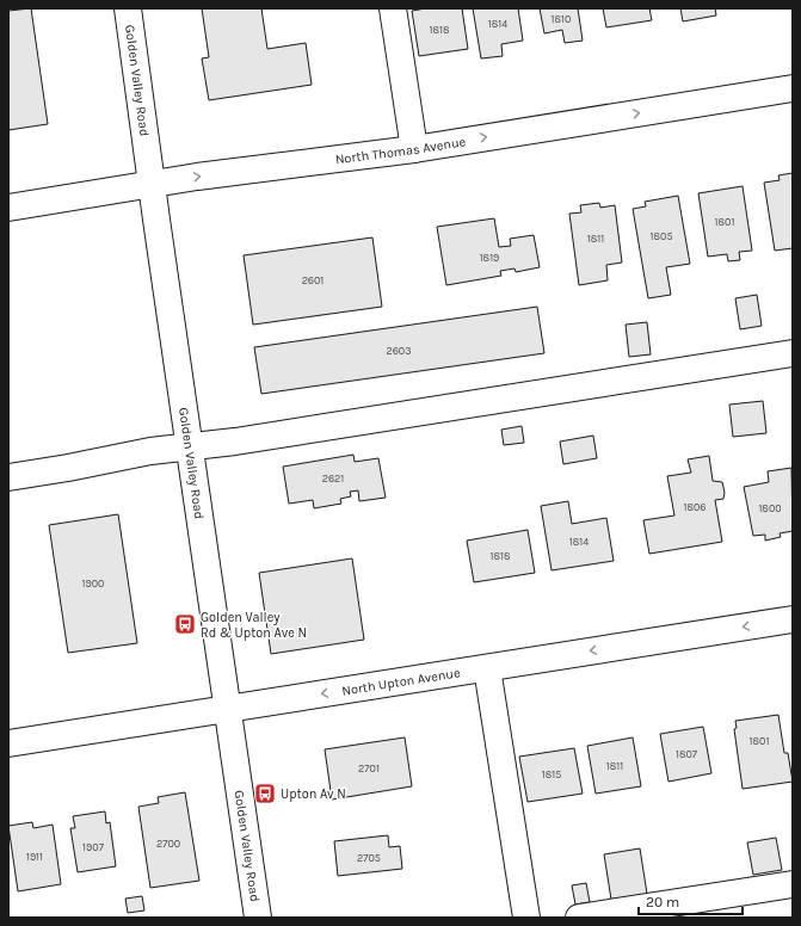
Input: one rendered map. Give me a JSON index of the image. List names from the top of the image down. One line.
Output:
{"streets":{"street":["Golden Valley Road","North Thomas Avenue","North Upton Avenue"]},"crossings":[["Golden Valley Road","North Thomas Avenue"],["Golden Valley Road","North Upton Avenue"]],"one_way":["North Thomas Avenue","North Upton Avenue"],"places":{"bus stop":["Golden Valley Rd & Upton Ave N","Upton Av N"]},"house_numbers":["1810","1814","1818","1801","1805","1811","1819","2601","2603","2621","1806","1800","1814","1818","1900","1801","1807","1811","2701","1815","2700","1907","1911","2705"],"scale_bar":"20 m"}
